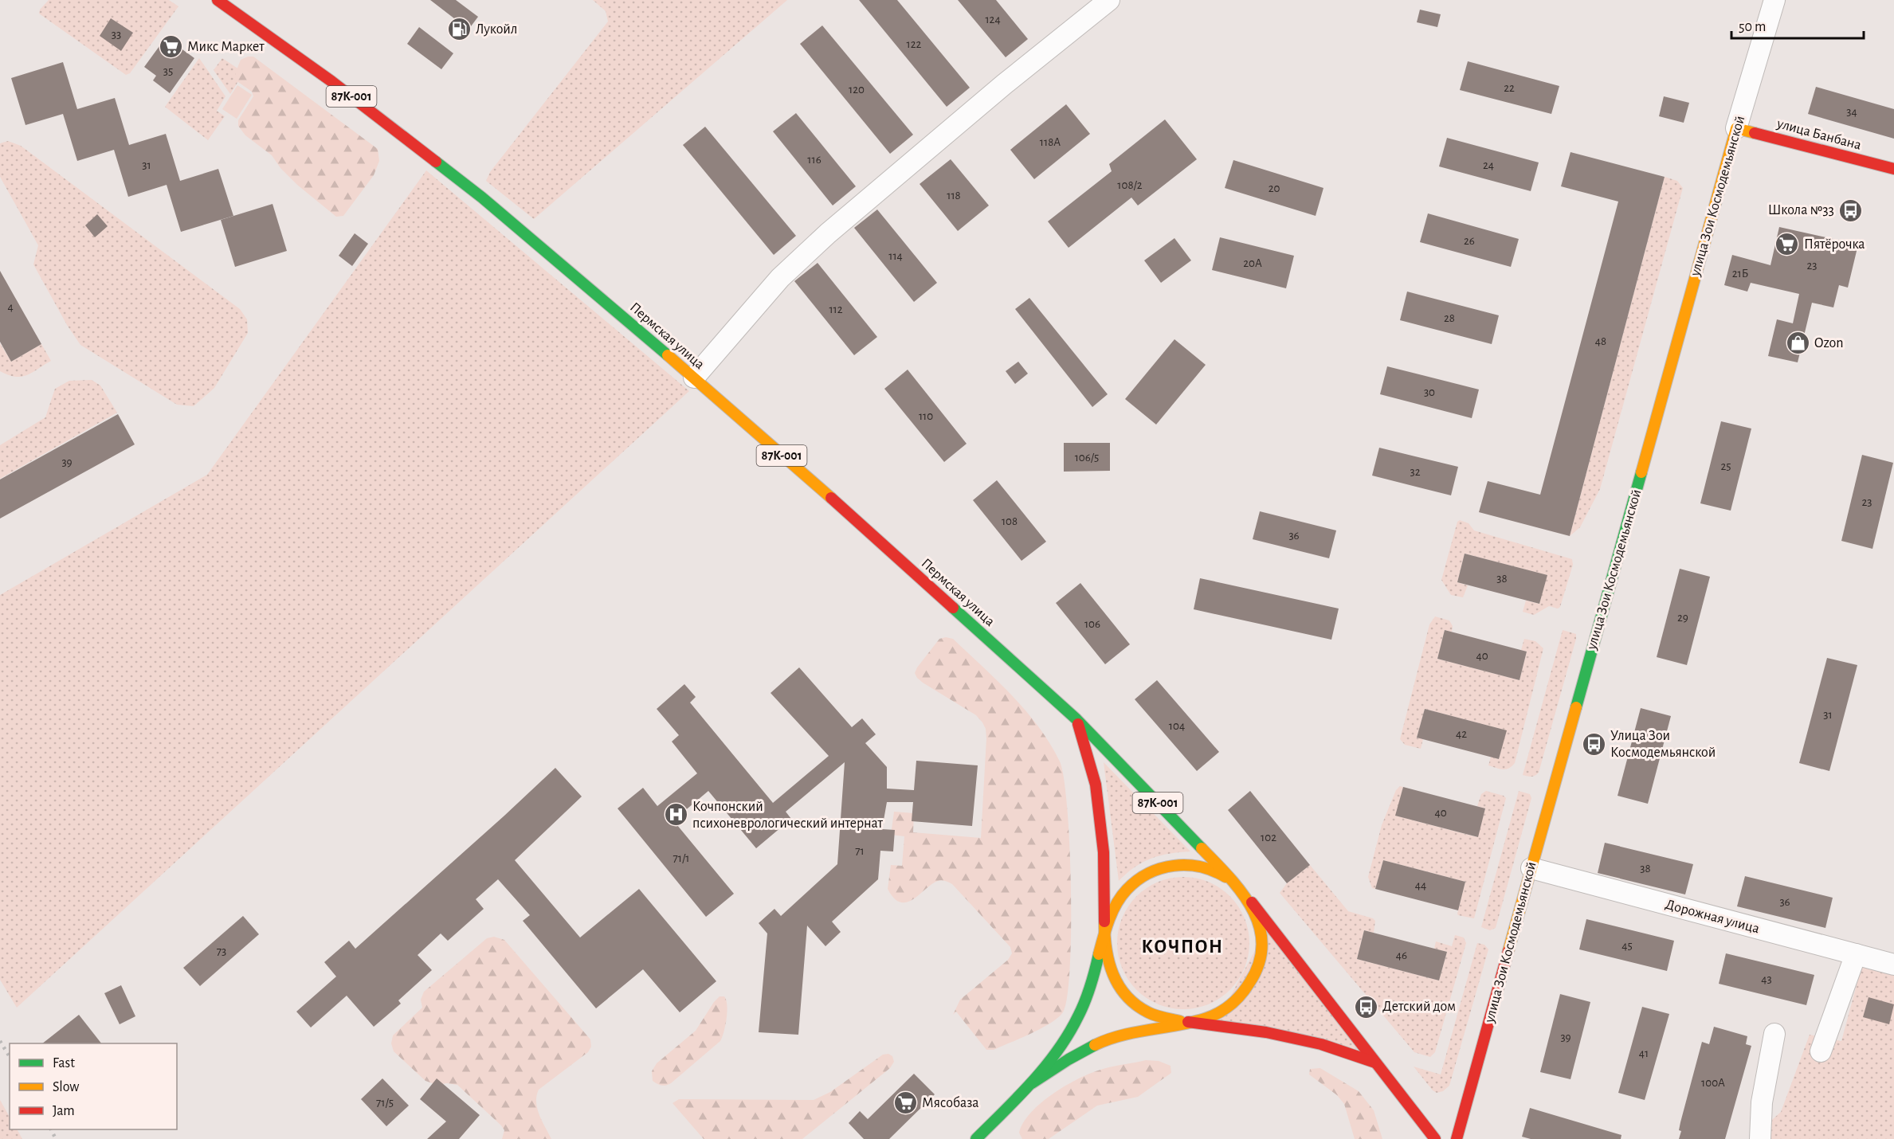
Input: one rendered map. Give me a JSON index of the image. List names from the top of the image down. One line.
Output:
{"streets":{"main road":["87К-001","улица Банбана","улица Зои Космодемьянской","Пермская улица"],"street":["Дорожная улица"]},"crossings":[["87К-001","Пермская улица"],["улица Банбана","улица Зои Космодемьянской"],["улица Зои Космодемьянской","Дорожная улица"]],"districts":["КОЧПОН"],"places":{"fuel station":["Лукойл"],"supermarket":["Микс Маркет","Пятёрочка","Мясобаза"],"bus stop":["Школа №33","Улица Зои Космодемьянской","Детский дом"],"shop":["Ozon"],"hospital":["Кочпонский психоневрологический интернат"]},"house_numbers":["124","33","122","35","22","120","34","118А","116","31","24","108/2","20","118","26","114","20А","23","21Б","4","112","28","48","30","110","106/5","39","25","32","23","108","36","38","29","106","40","31","104","42","40","102","71","71/1","38","44","36","45","73","46","43","39","41","100А","71/5"],"legend":["Fast","Slow","Jam"],"scale_bar":"50 m"}
